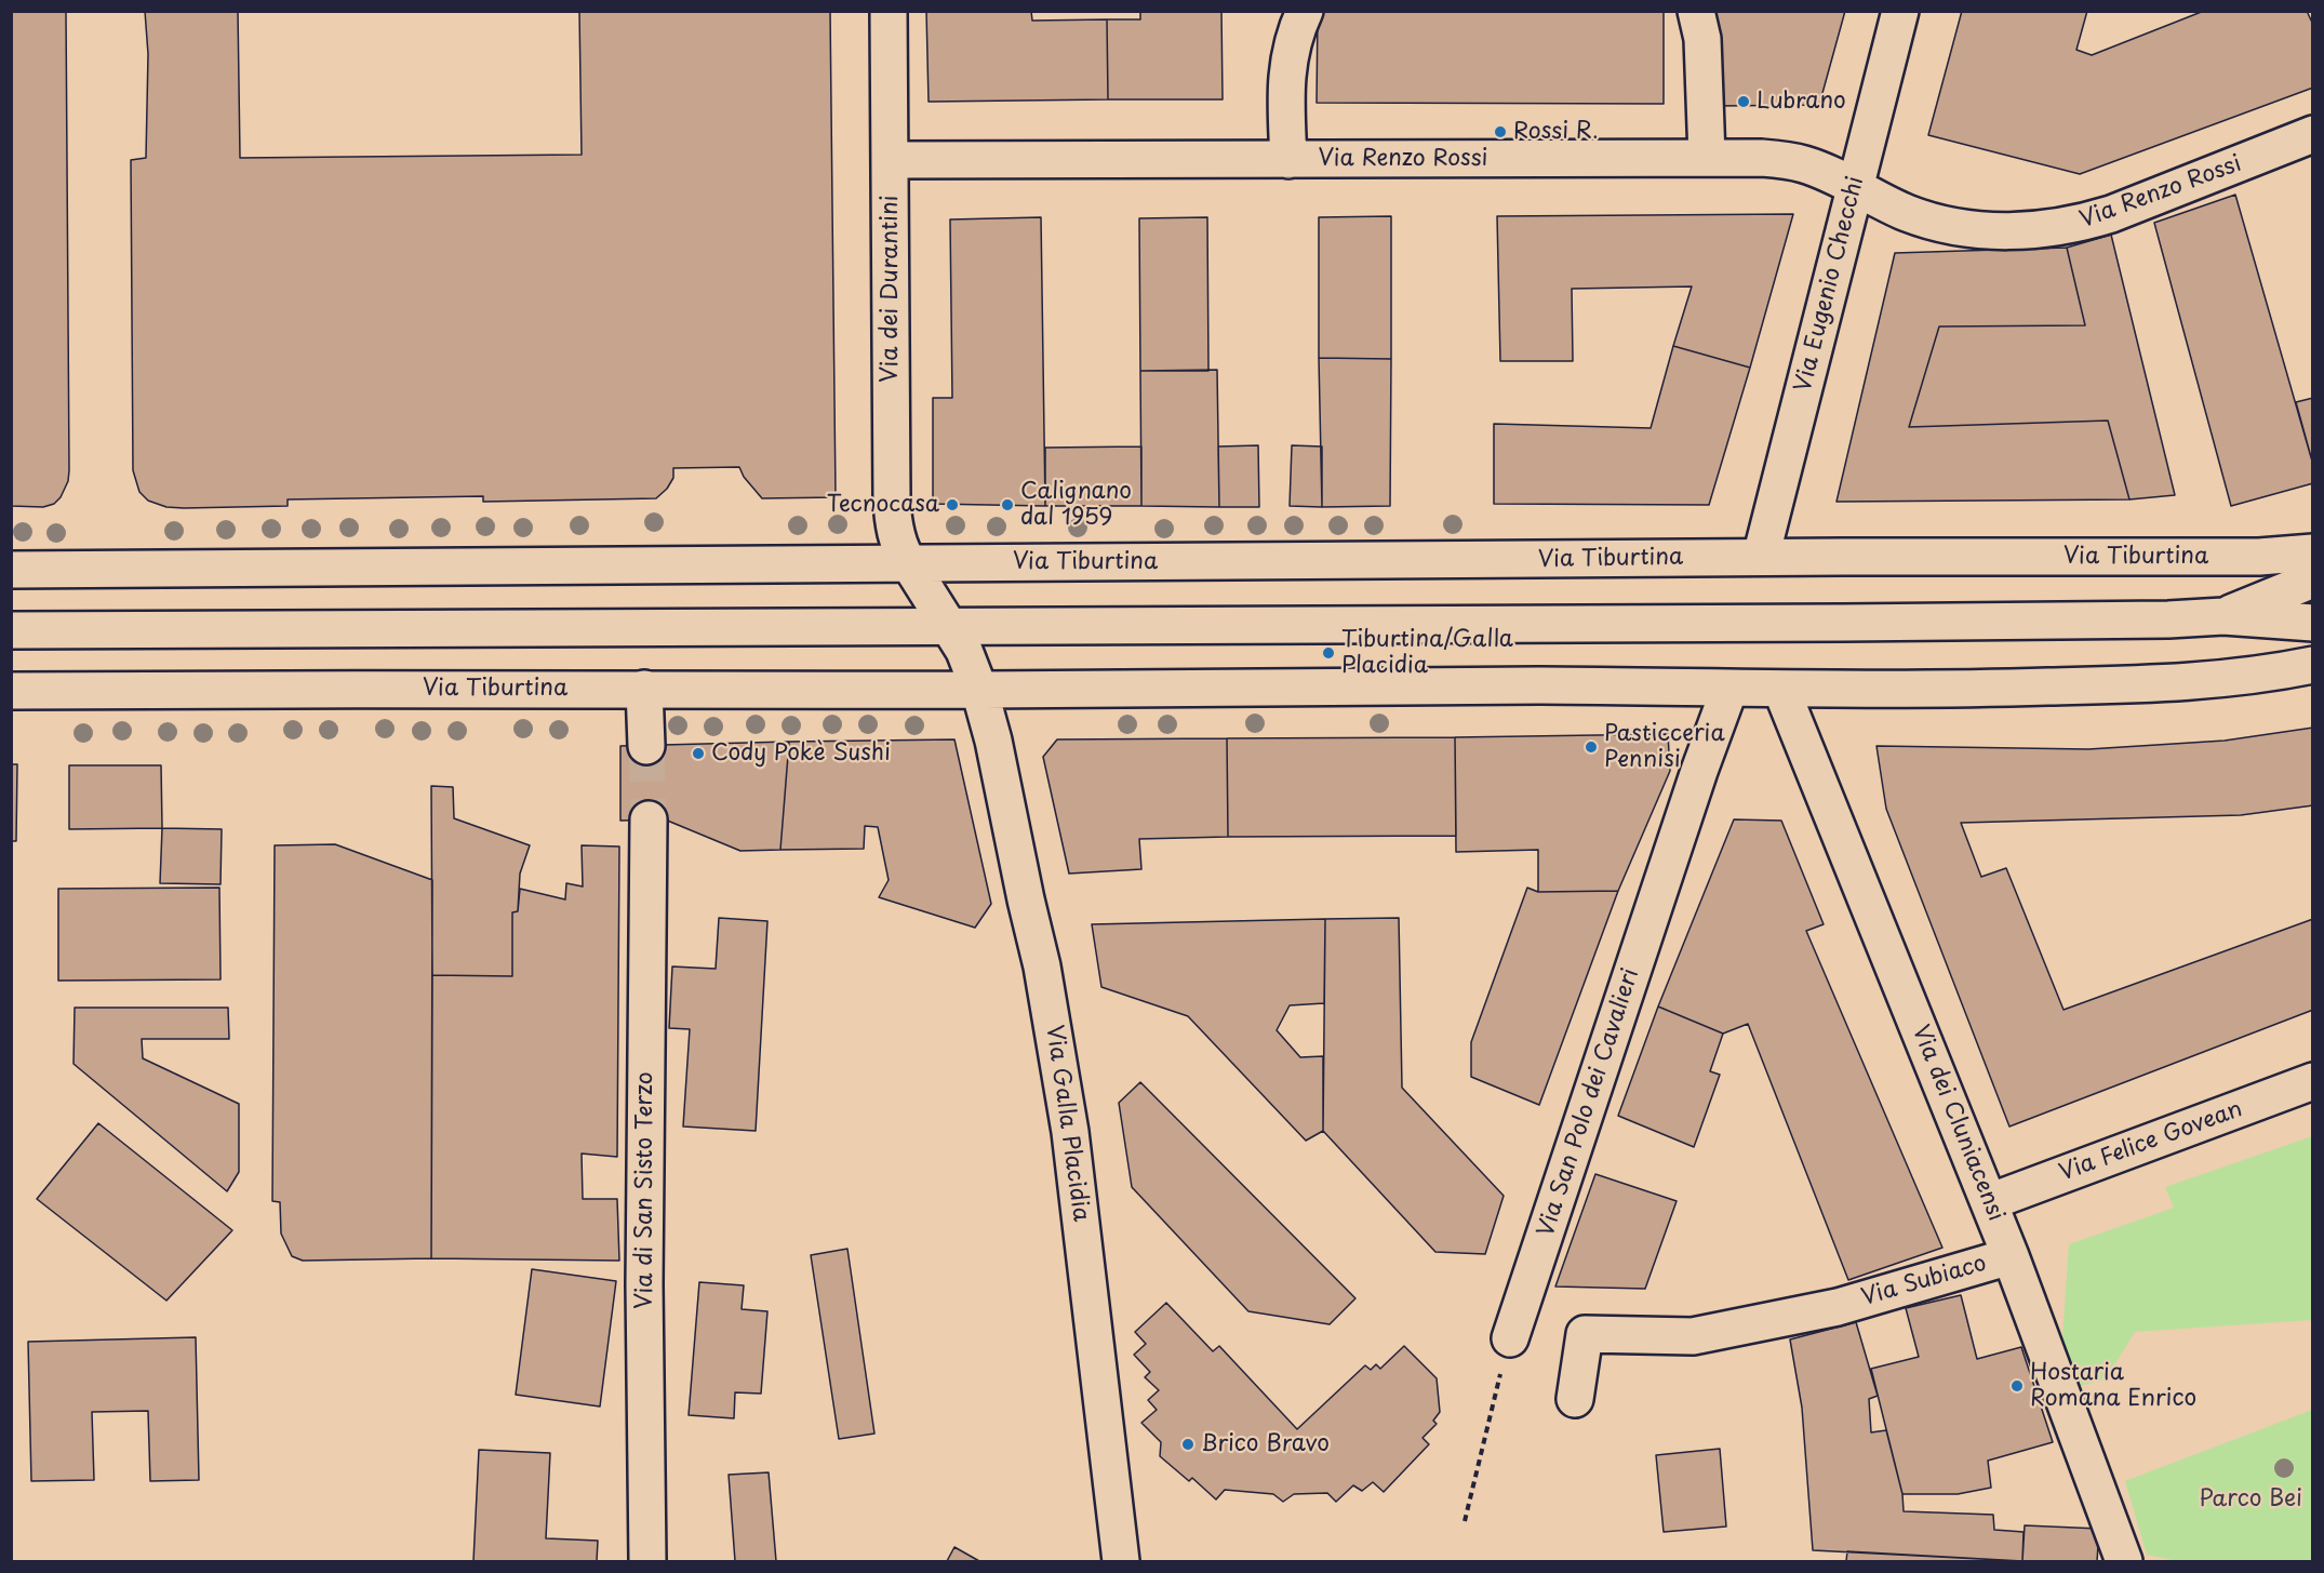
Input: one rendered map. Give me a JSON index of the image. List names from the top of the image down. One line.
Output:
{"streets":{"street":["Via Renzo Rossi","Via Eugenio Checchi","Via dei Durantini","Via Tiburtina","Via San Polo dei Cavalieri","Via Galla Placidia","Via dei Cluniacensi","Via Felice Govean","Via di San Sisto Terzo","Via Subiaco"]},"crossings":[["Via Renzo Rossi","Via Eugenio Checchi"],["Via Renzo Rossi","Via dei Durantini"],["Via Eugenio Checchi","Via Tiburtina"],["Via dei Durantini","Via Tiburtina"],["Via Tiburtina","Via San Polo dei Cavalieri"],["Via Tiburtina","Via Galla Placidia"],["Via Tiburtina","Via dei Cluniacensi"],["Via dei Cluniacensi","Via Felice Govean"],["Via dei Cluniacensi","Via Subiaco"]],"parks":["Parco Bei"],"places":["Lubrano","Rossi R.","Tecnocasa","Calignano dal 1959","Tiburtina/Galla Placidia","Pasticceria Pennisi","Cody Pokè Sushi","Hostaria Romana Enrico","Brico Bravo"]}
